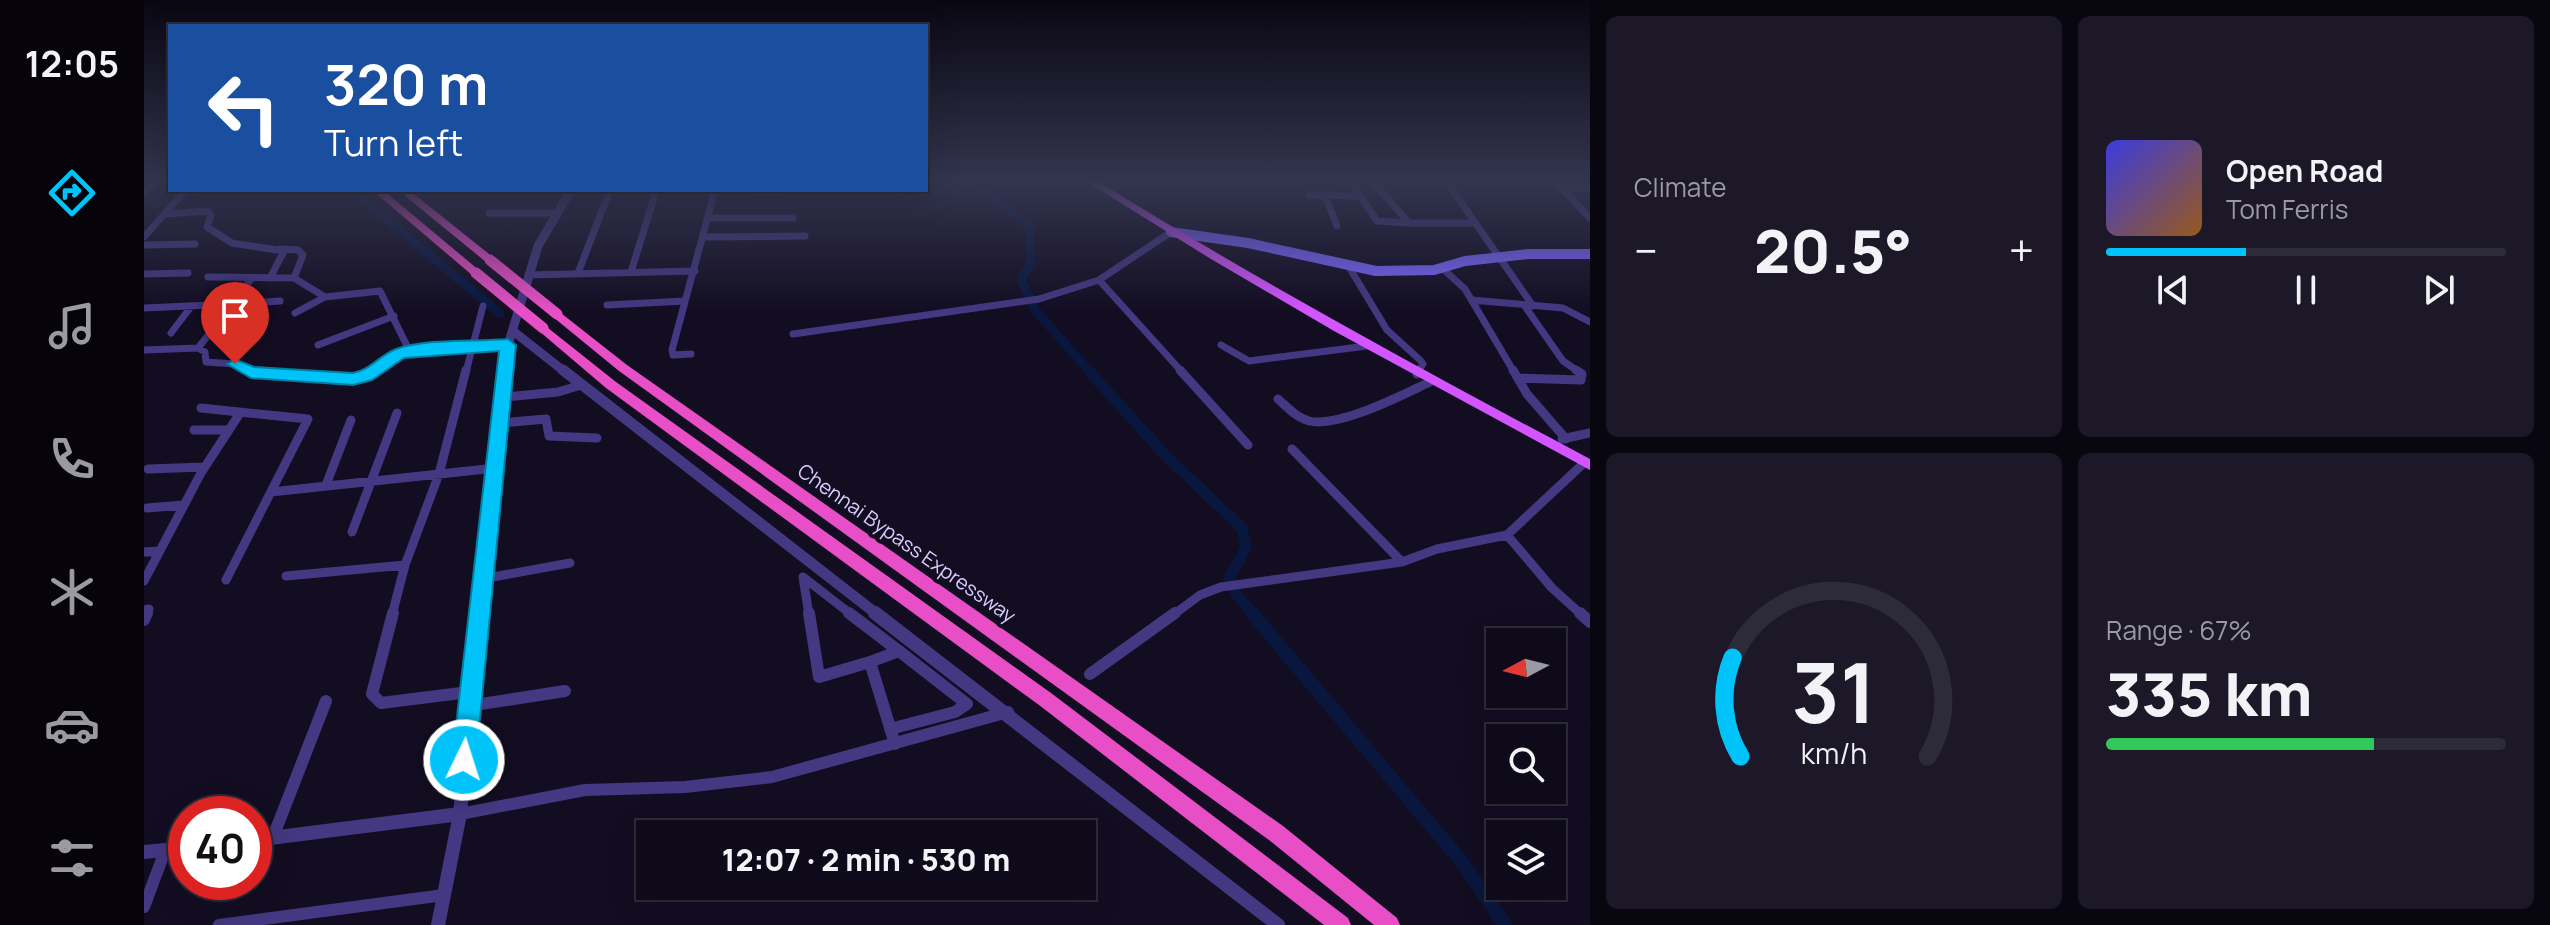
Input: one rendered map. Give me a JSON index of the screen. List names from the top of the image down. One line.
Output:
{"streets":{"highway":["Chennai Bypass Expressway"]},"north":"left","page":{"tabs":"12:05","tile":["Climate",["Range · 67%","335 km"]],"turn":["320 m","Turn left"],"song":["Open Road","Tom Ferris"],"heat":["−","20.5°","+"],"limit":"40","trip":"12:07 · 2 min · 530 m","gauge":["31","km/h"]}}
